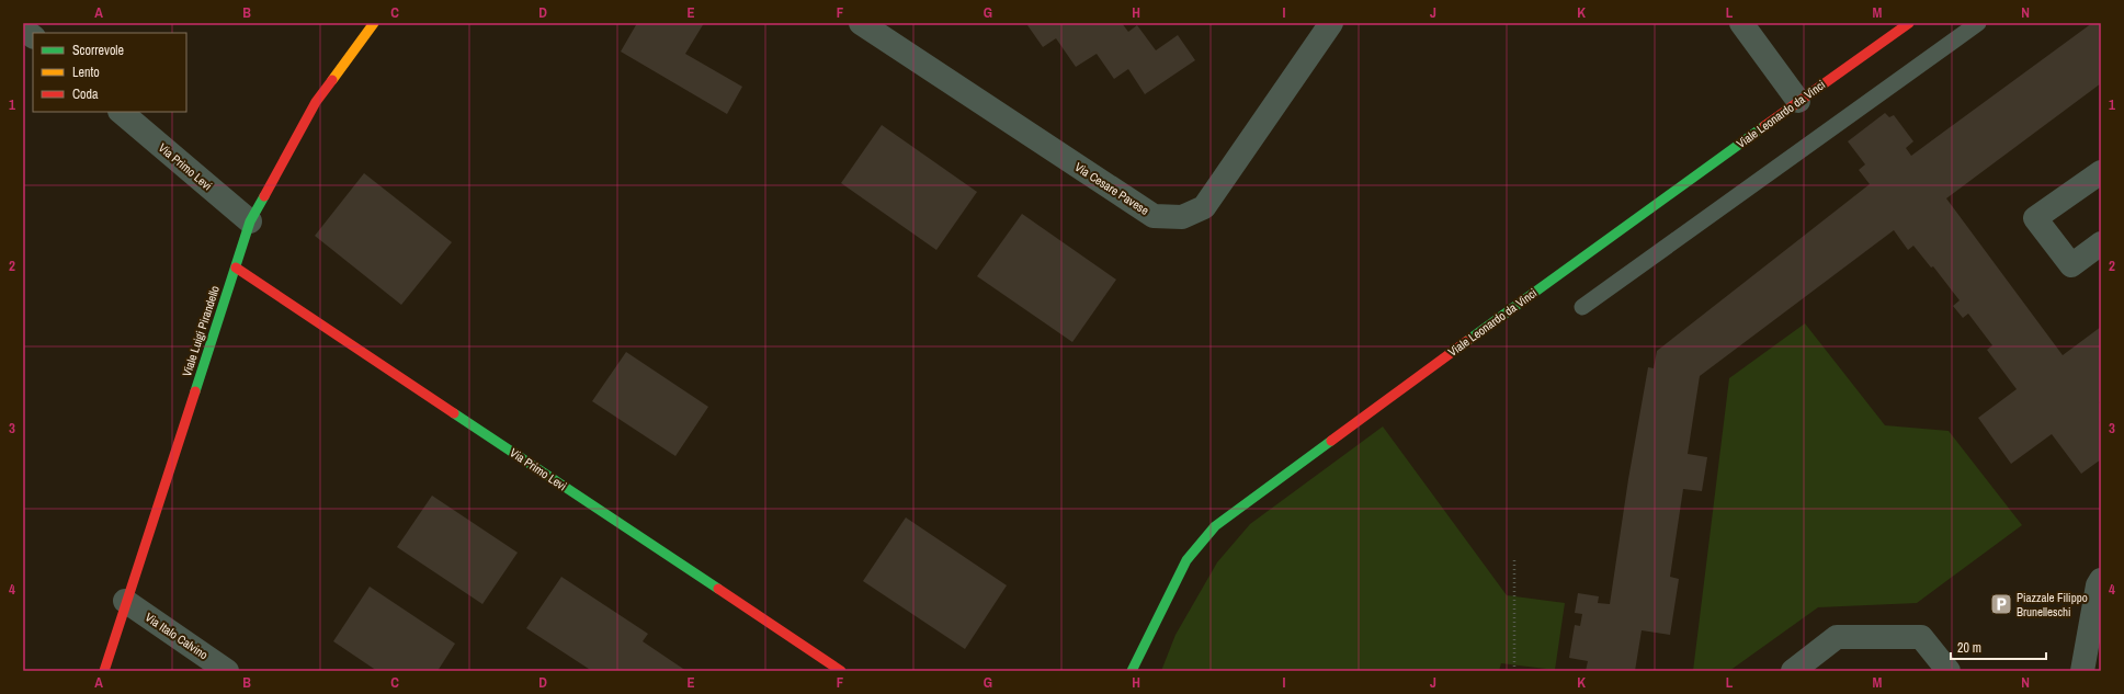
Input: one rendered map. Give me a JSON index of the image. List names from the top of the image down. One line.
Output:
{"streets":{"street":["Viale Leonardo da Vinci","Via Primo Levi","Via Cesare Pavese","Viale Luigi Pirandello","Via Italo Calvino"]},"crossings":[["Via Primo Levi","Viale Luigi Pirandello"],["Viale Luigi Pirandello","Via Italo Calvino"]],"places":{"parking":["Piazzale Filippo Brunelleschi"]},"legend":["Scorrevole","Lento","Coda"],"scale_bar":"20 m","grid":{"columns":["A","B","C","D","E","F","G","H","I","J","K","L","M","N"],"rows":["1","2","3","4"]}}
